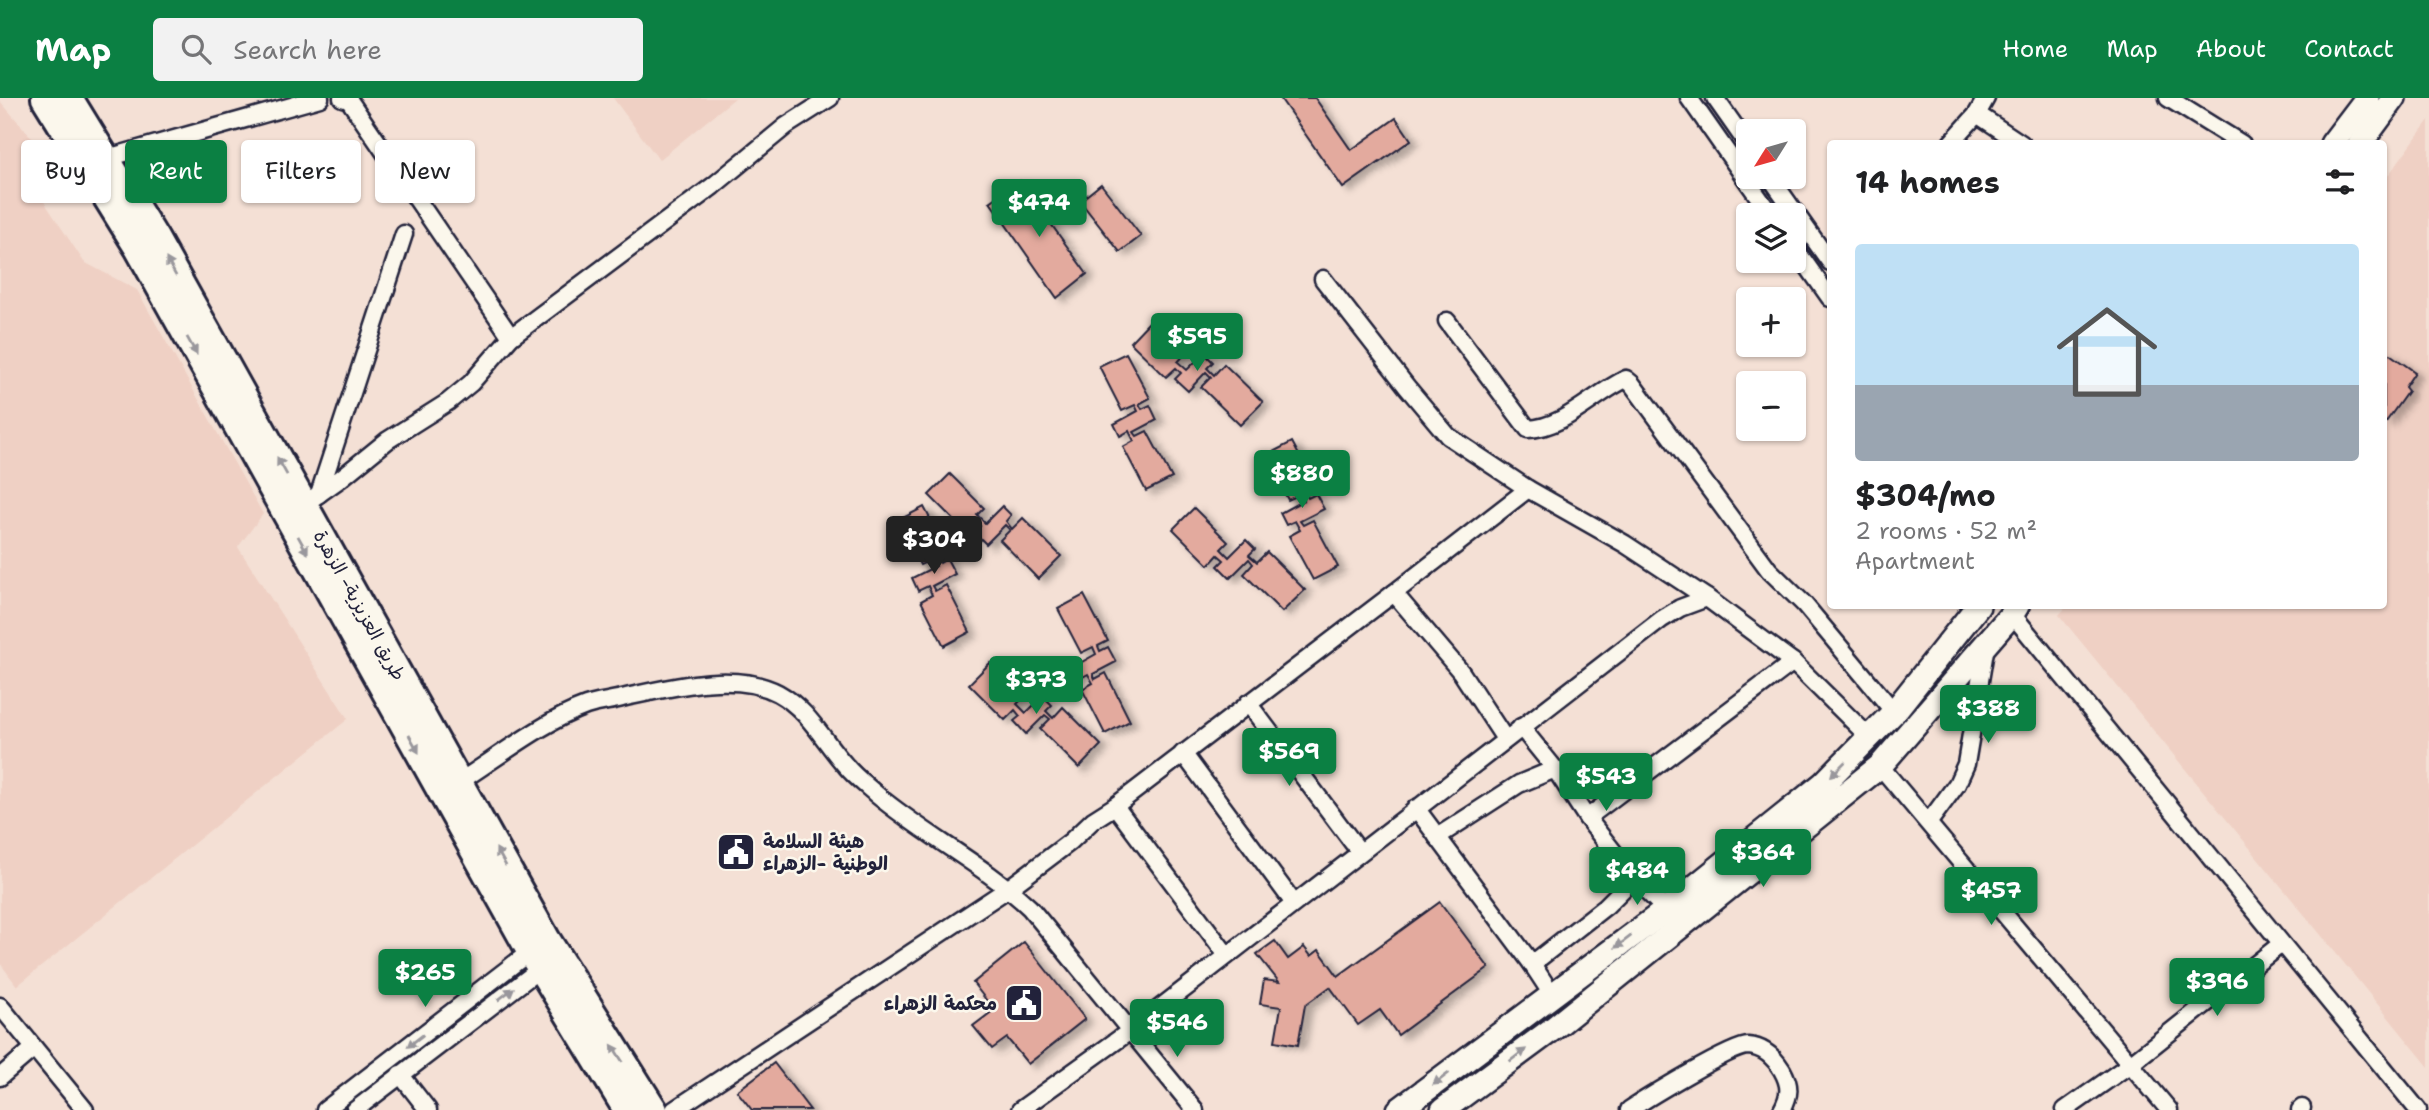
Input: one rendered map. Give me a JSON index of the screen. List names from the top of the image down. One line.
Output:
{"streets":{"main road":["طريق العزيزية- الزهرة"]},"places":{"public building":["هيئة السلامة الوطنية -الزهراء","محكمة الزهراء"]},"north":"bottom left","page":{"header":"Map","search":"Search here","nav":["Home","Map","About","Contact"],"map_buttons":["+","−"],"chip":["Buy","Rent","Filters","New"],"heading":"14 homes","price":["$474","$595","$880","$304","$373","$388","$569","$543","$364","$484","$457","$265","$396","$546"],"list":[{"name":"$304/mo","note":"2 rooms · 52 m² · Apartment"}]}}
